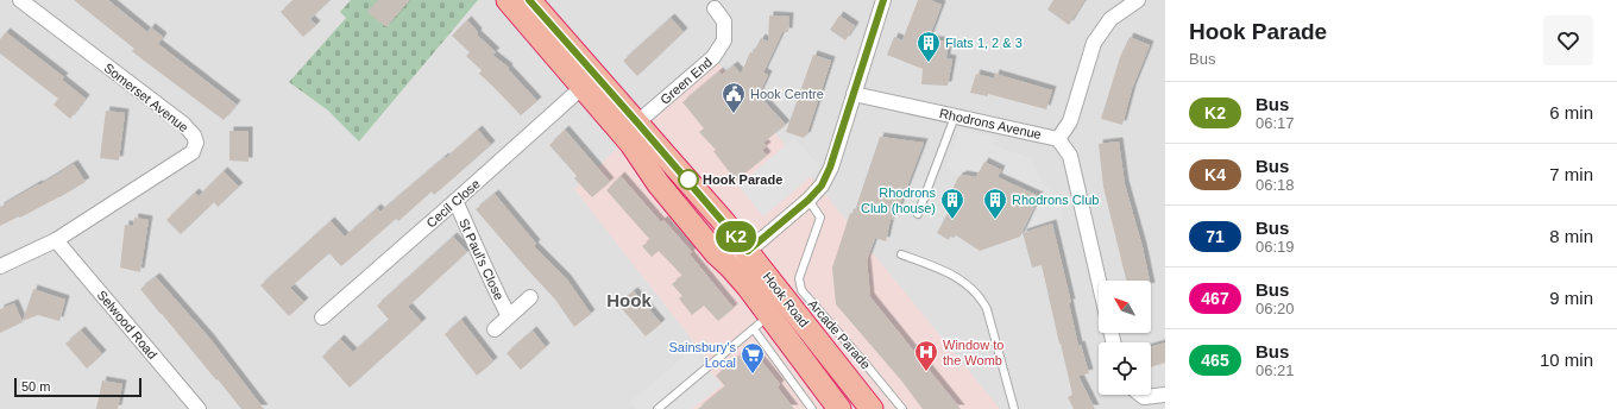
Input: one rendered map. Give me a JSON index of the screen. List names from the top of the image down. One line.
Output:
{"streets":{"highway":["Hook Road"],"street":["Green End","Somerset Avenue","Rhodrons Avenue","Cecil Close","St Paul's Close","Selwood Road"],"lane":["Arcade Parade"]},"crossings":[["Green End","Hook Road"],["Somerset Avenue","Selwood Road"],["Cecil Close","St Paul's Close"],["Cecil Close","Hook Road"]],"districts":["Hook"],"places":{"building":["Flats 1, 2 & 3","Rhodrons Club (house)","Rhodrons Club"],"public building":["Hook Centre"],"other":["Hook Parade"],"hospital":["Window to the Womb"],"supermarket":["Sainsbury's Local"]},"lines":["bus line K2"],"scale_bar":"50 m","north":"top left","page":{"on_map":"K2","heading":["Hook Parade","Bus"],"list":[{"mark":"K2","name":"Bus","note":"06:17","value":"6 min"},{"mark":"K4","name":"Bus","note":"06:18","value":"7 min"},{"mark":"71","name":"Bus","note":"06:19","value":"8 min"},{"mark":"467","name":"Bus","note":"06:20","value":"9 min"},{"mark":"465","name":"Bus","note":"06:21","value":"10 min"}],"scale":"50 m"}}
